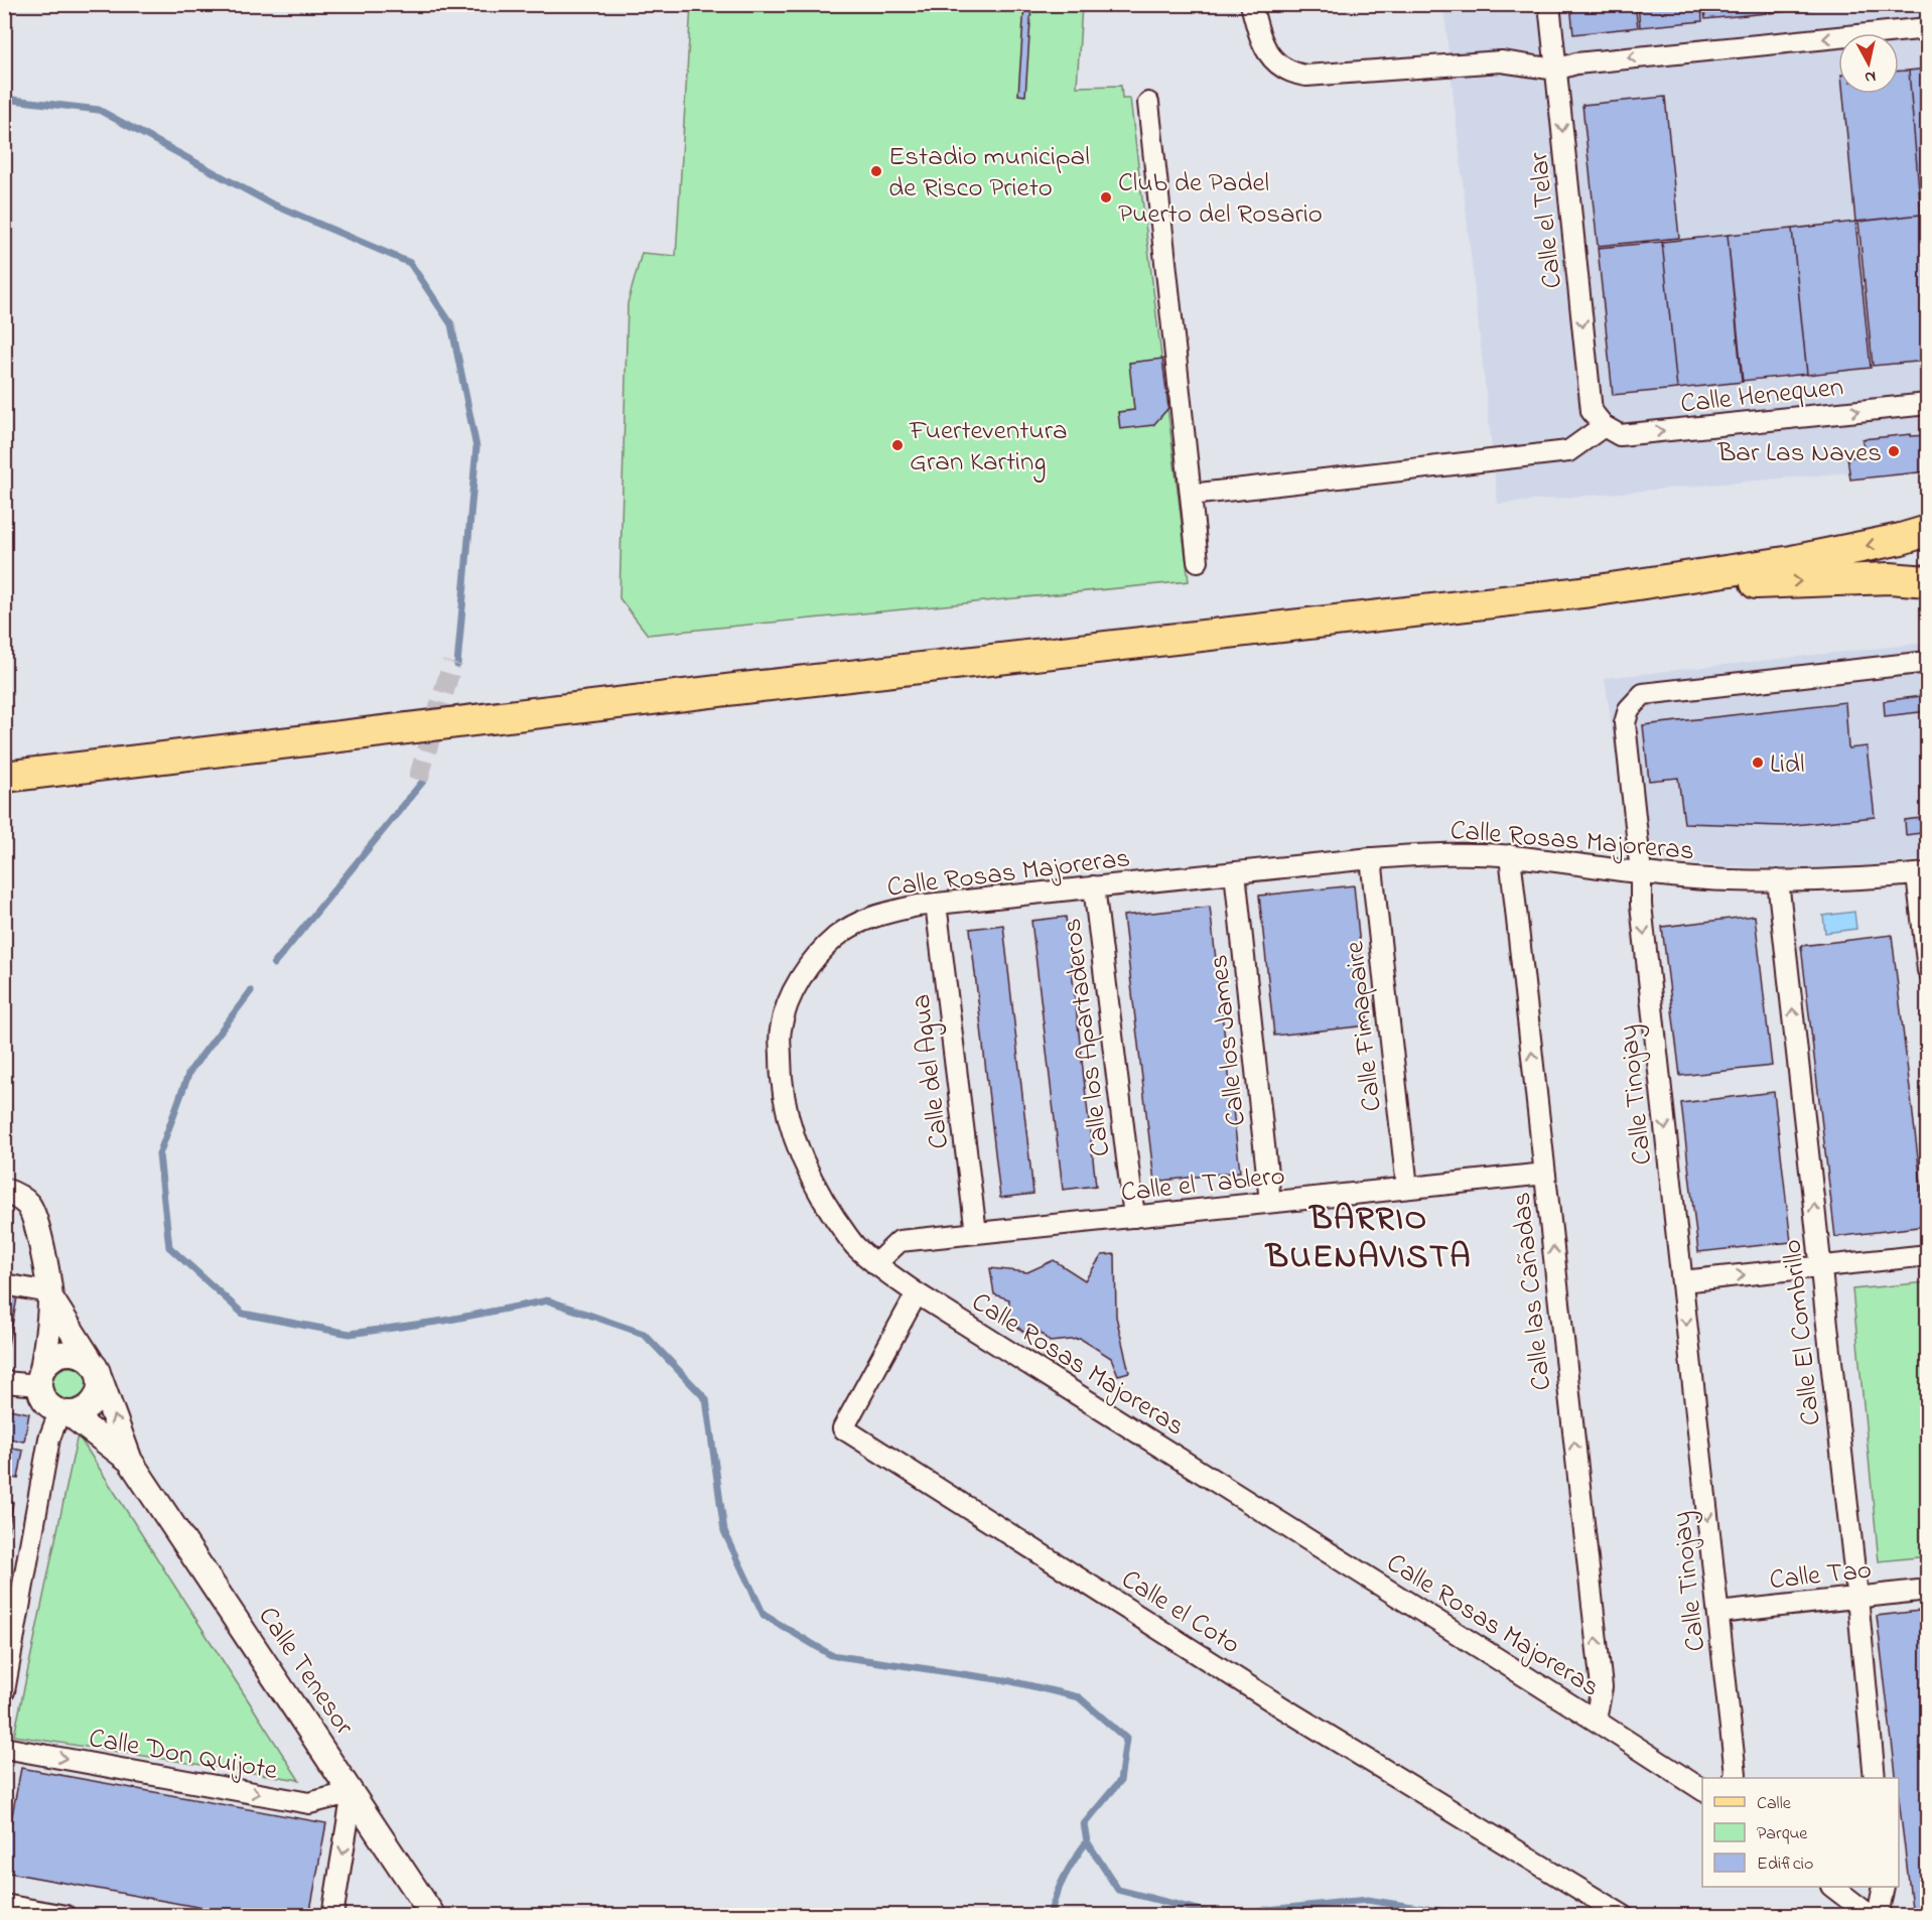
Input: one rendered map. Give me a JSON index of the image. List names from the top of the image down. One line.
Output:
{"streets":{"street":["Calle el Telar","Calle Henequen","Calle Rosas Majoreras","Calle Fimapaire","Calle los Apartaderos","Calle los James","Calle del Agua","Calle Tinojay","Calle el Tablero","Calle las Cañadas","Calle El Combrillo","Calle Tao","Calle el Coto","Calle Tenesor","Calle Don Quijote"]},"crossings":[["Calle el Telar","Calle Henequen"],["Calle Rosas Majoreras","Calle Fimapaire"],["Calle Rosas Majoreras","Calle los Apartaderos"],["Calle Rosas Majoreras","Calle los James"],["Calle Rosas Majoreras","Calle del Agua"],["Calle Rosas Majoreras","Calle Tinojay"],["Calle Rosas Majoreras","Calle el Tablero"],["Calle Rosas Majoreras","Calle las Cañadas"],["Calle Rosas Majoreras","Calle El Combrillo"],["Calle Rosas Majoreras","Calle el Coto"],["Calle Fimapaire","Calle el Tablero"],["Calle los Apartaderos","Calle el Tablero"],["Calle los James","Calle el Tablero"],["Calle del Agua","Calle el Tablero"],["Calle Tinojay","Calle Tao"],["Calle el Tablero","Calle las Cañadas"],["Calle El Combrillo","Calle Tao"],["Calle Tenesor","Calle Don Quijote"]],"one_way":["Calle el Telar","Calle Henequen","Calle Tinojay","Calle las Cañadas","Calle El Combrillo","Calle Don Quijote"],"districts":["BARRIO BUENAVISTA"],"places":["Estadio municipal de Risco Prieto","Club de Padel Puerto del Rosario","Fuerteventura Gran Karting","Bar Las Naves","Lidl"],"legend":["Calle","Parque","Edificio"],"north":"bottom"}
